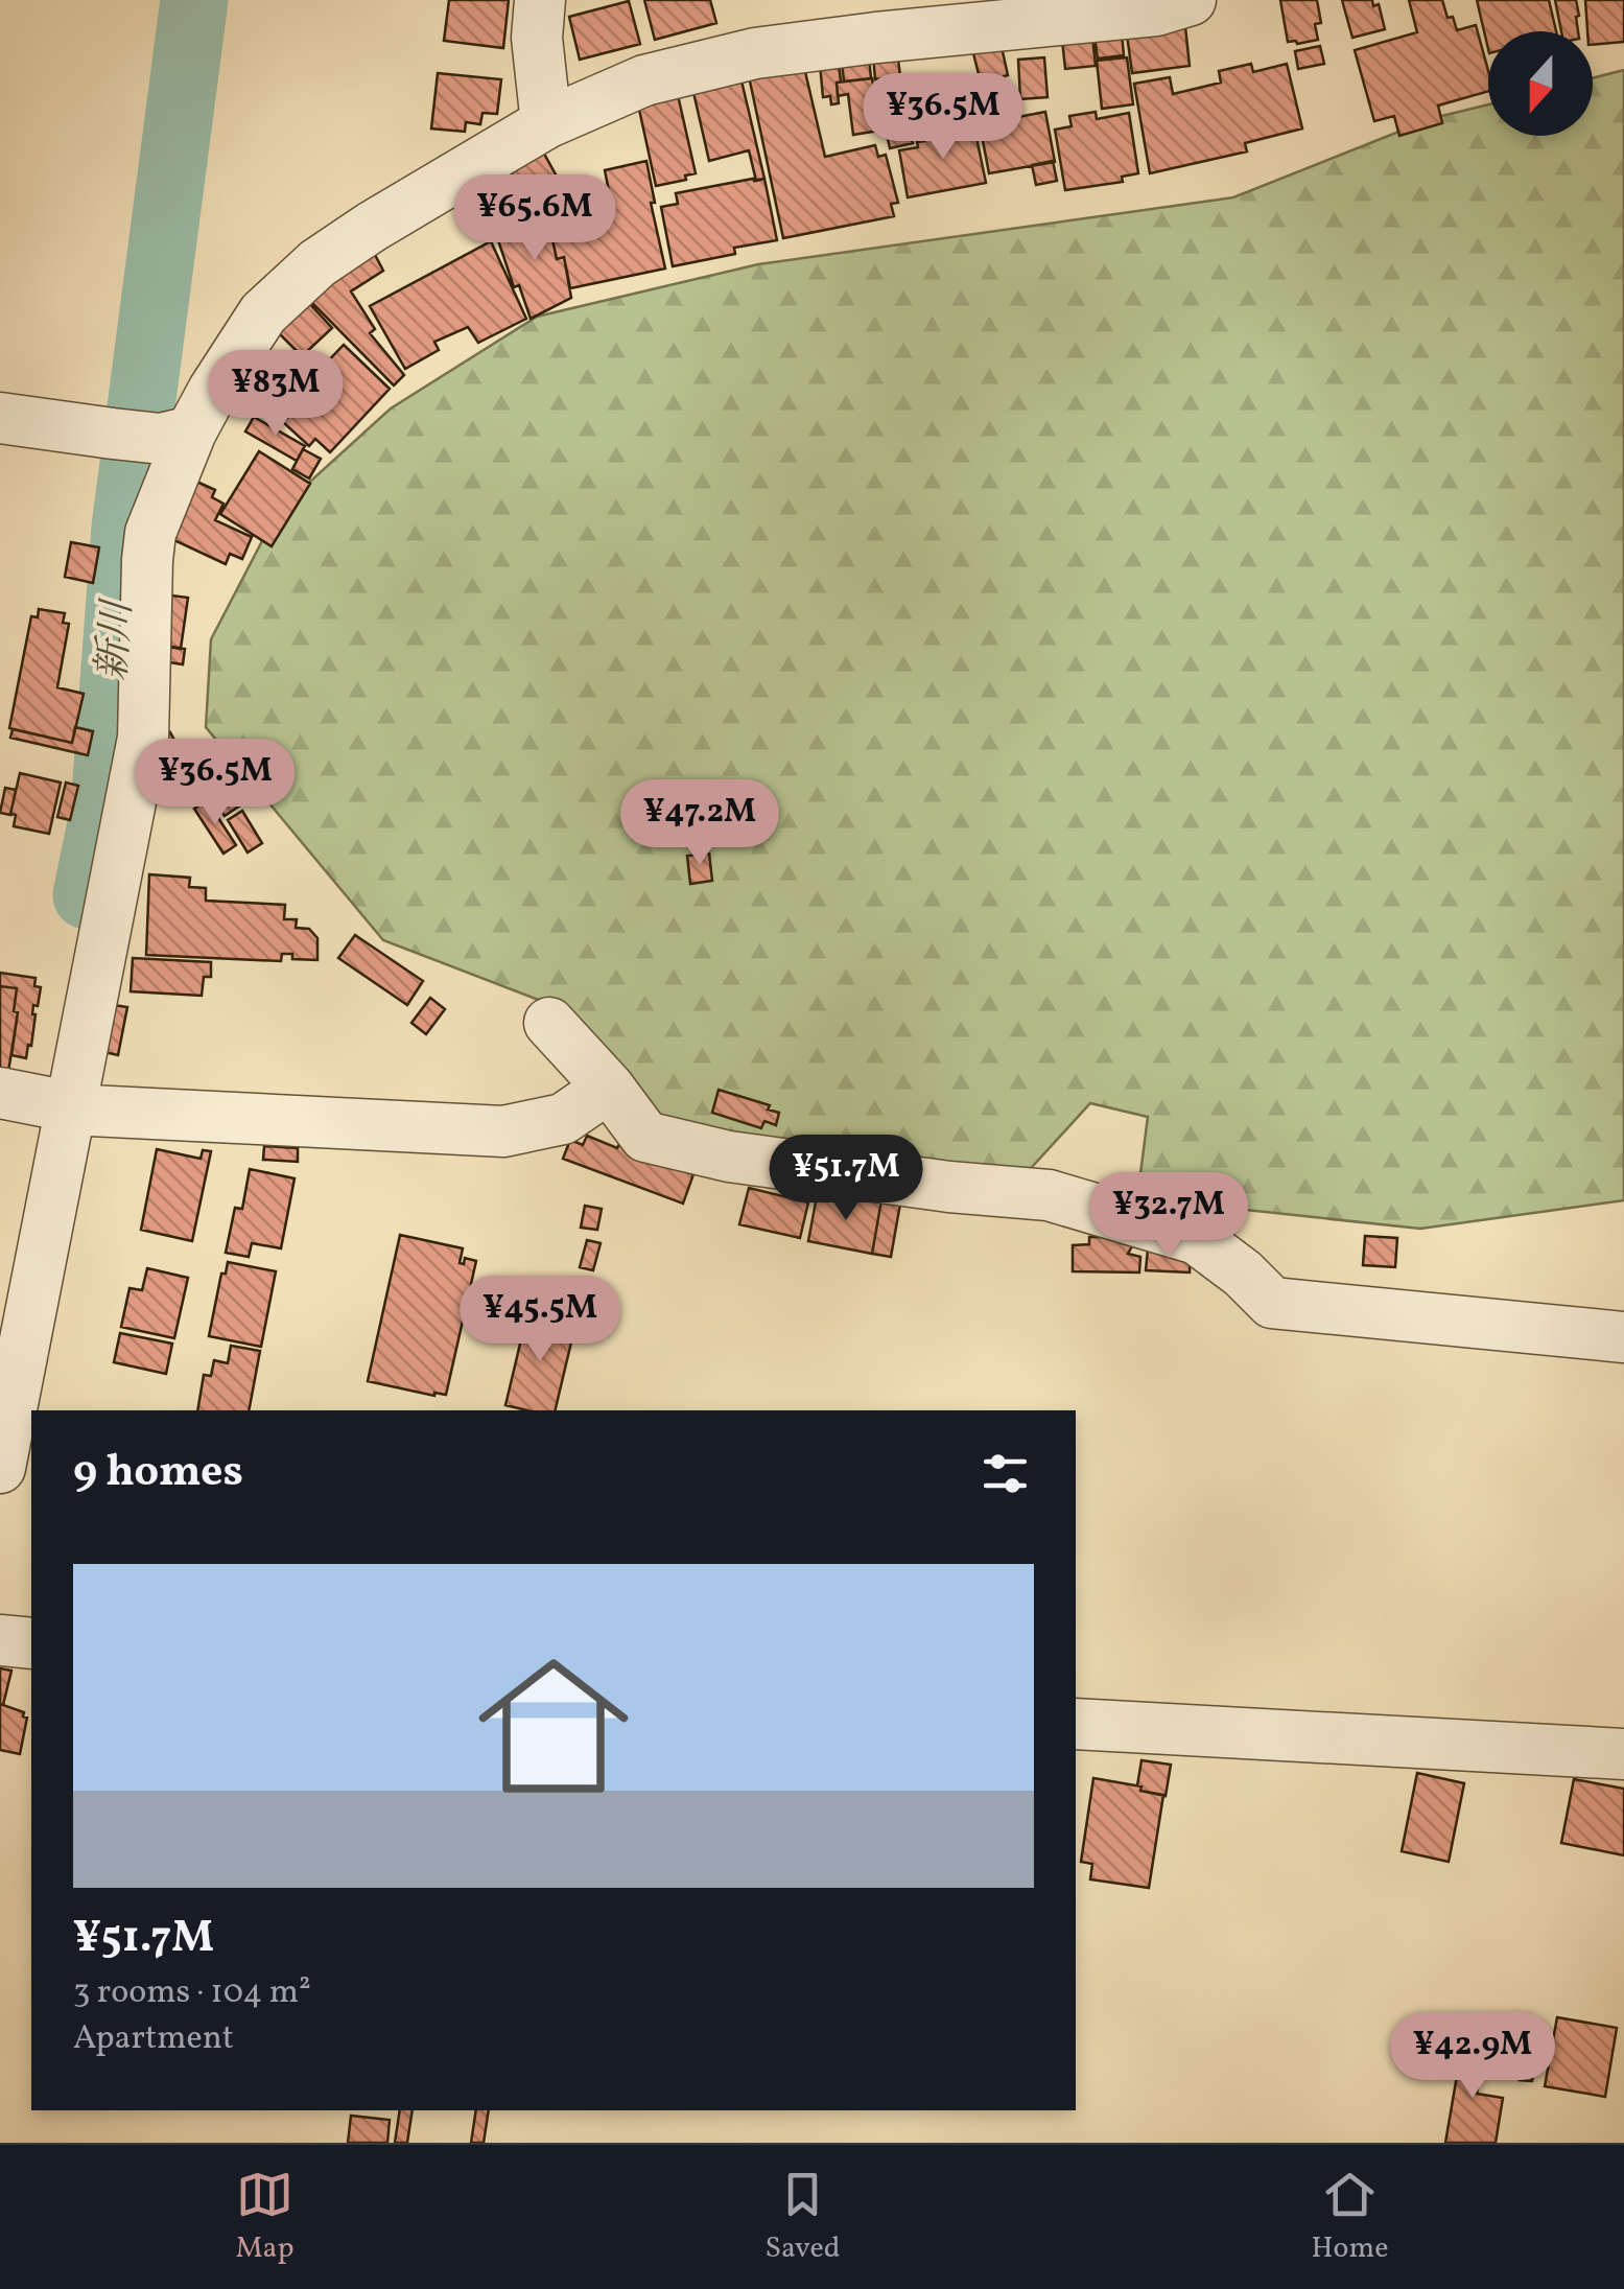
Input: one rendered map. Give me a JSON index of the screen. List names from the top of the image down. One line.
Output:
{"water":["新川"],"north":"bottom","page":{"price":["¥36.5M","¥65.6M","¥83M","¥36.5M","¥47.2M","¥51.7M","¥32.7M","¥45.5M","¥42.9M"],"heading":"9 homes","list":[{"name":"¥51.7M","note":"3 rooms · 104 m² · Apartment"}],"tabs":["Map","Saved","Home"]}}
